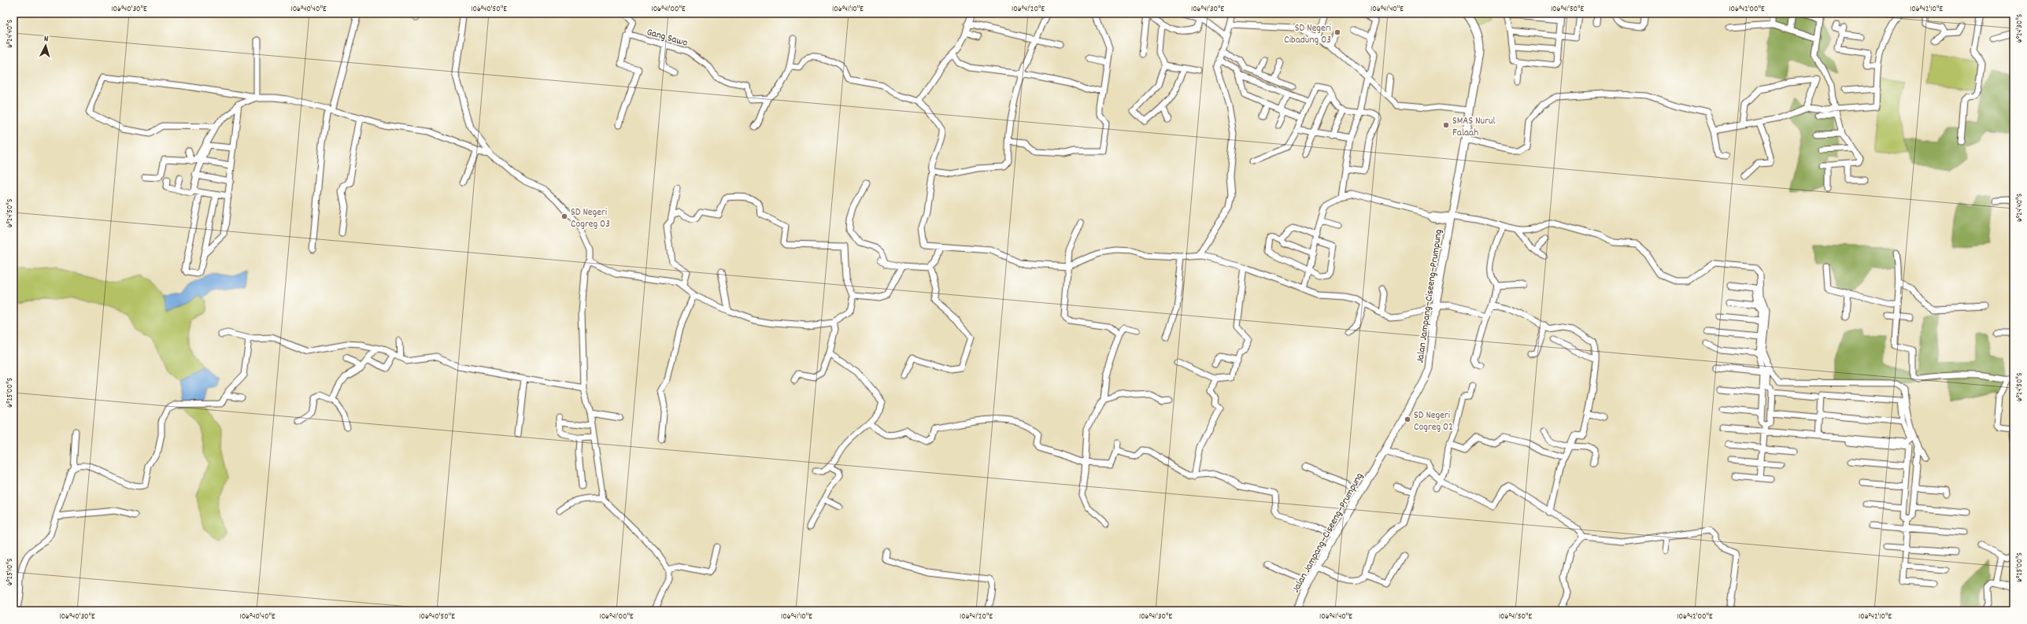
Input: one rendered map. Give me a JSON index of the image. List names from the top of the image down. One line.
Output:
{"streets":{"main road":["Jalan Jampang–Ciseeng–Prumpung"],"street":["Gang Sawo"]},"places":["SD Negeri Cibadung 03","SMAS Nurul Falaah","SD Negeri Cogreg 03","SD Negeri Cogreg 02"],"north":"top","coordinates":["106°40'30\"E","106°40'40\"E","106°40'50\"E","106°41'00\"E","106°41'10\"E","106°41'20\"E","106°41'30\"E","106°41'40\"E","106°41'50\"E","106°42'00\"E","106°42'10\"E","6°24'30\"S","6°24'40\"S","6°24'50\"S","6°25'00\"S","6°25'10\"S"]}
